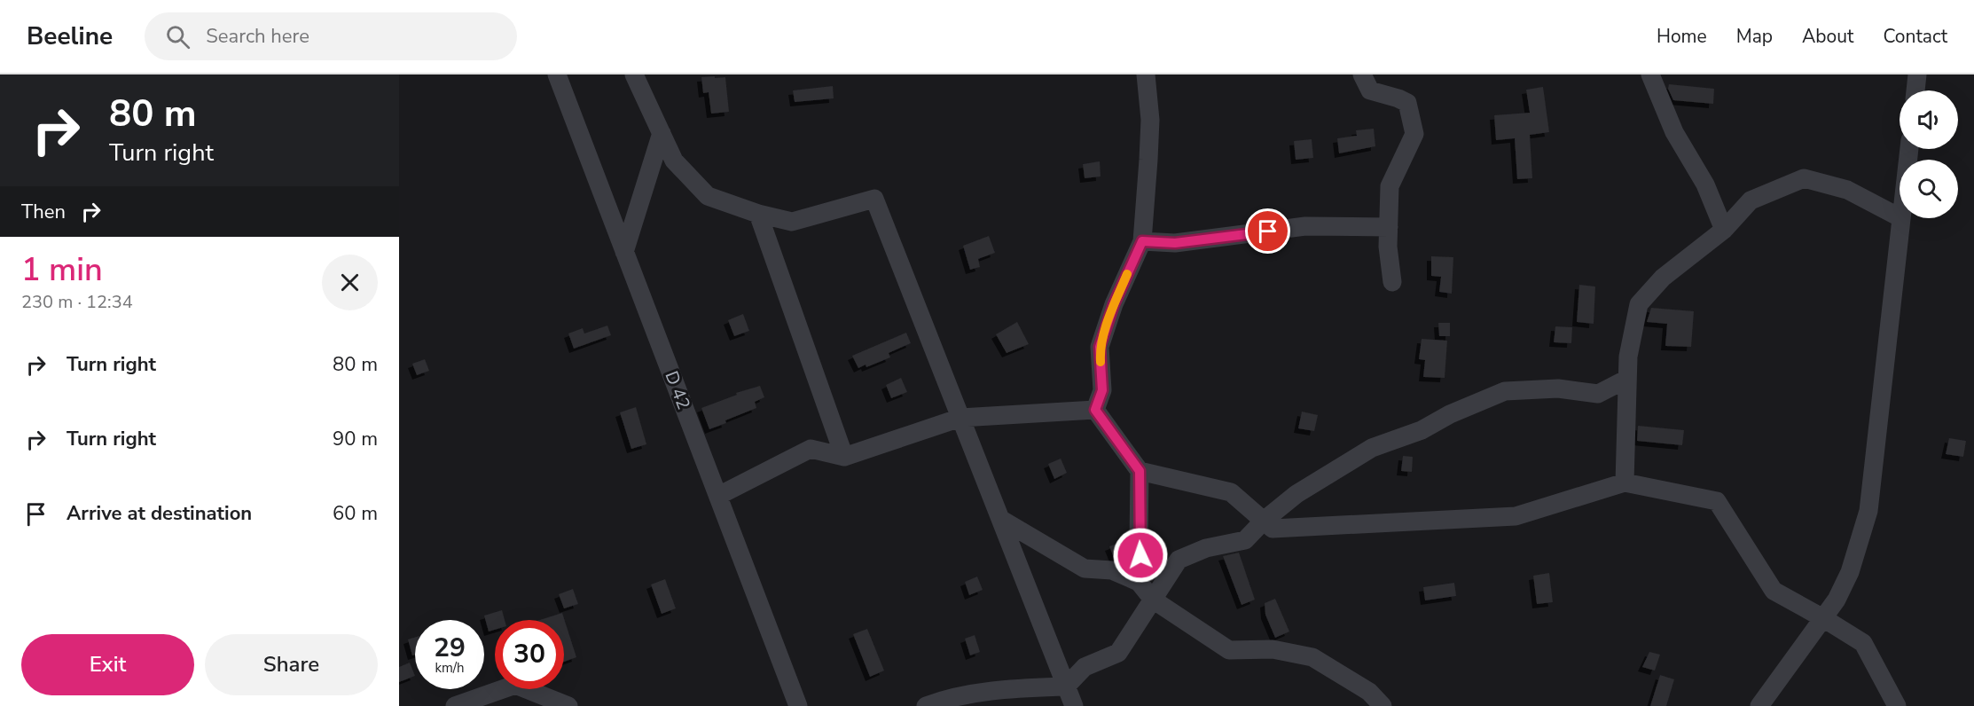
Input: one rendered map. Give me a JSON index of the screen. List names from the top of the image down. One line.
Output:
{"streets":{"street":["D 42"]},"page":{"header":"Beeline","search":"Search here","nav":["Home","Map","About","Contact"],"turn":["80 m","Turn right"],"then":"Then","heading":["1 min","230 m · 12:34"],"list":[{"name":"Turn right","value":"80 m"},{"name":"Turn right","value":"90 m"},{"name":"Arrive at destination","value":"60 m"}],"speed":"29 km/h","limit":"30","buttons":["Exit","Share"]}}
